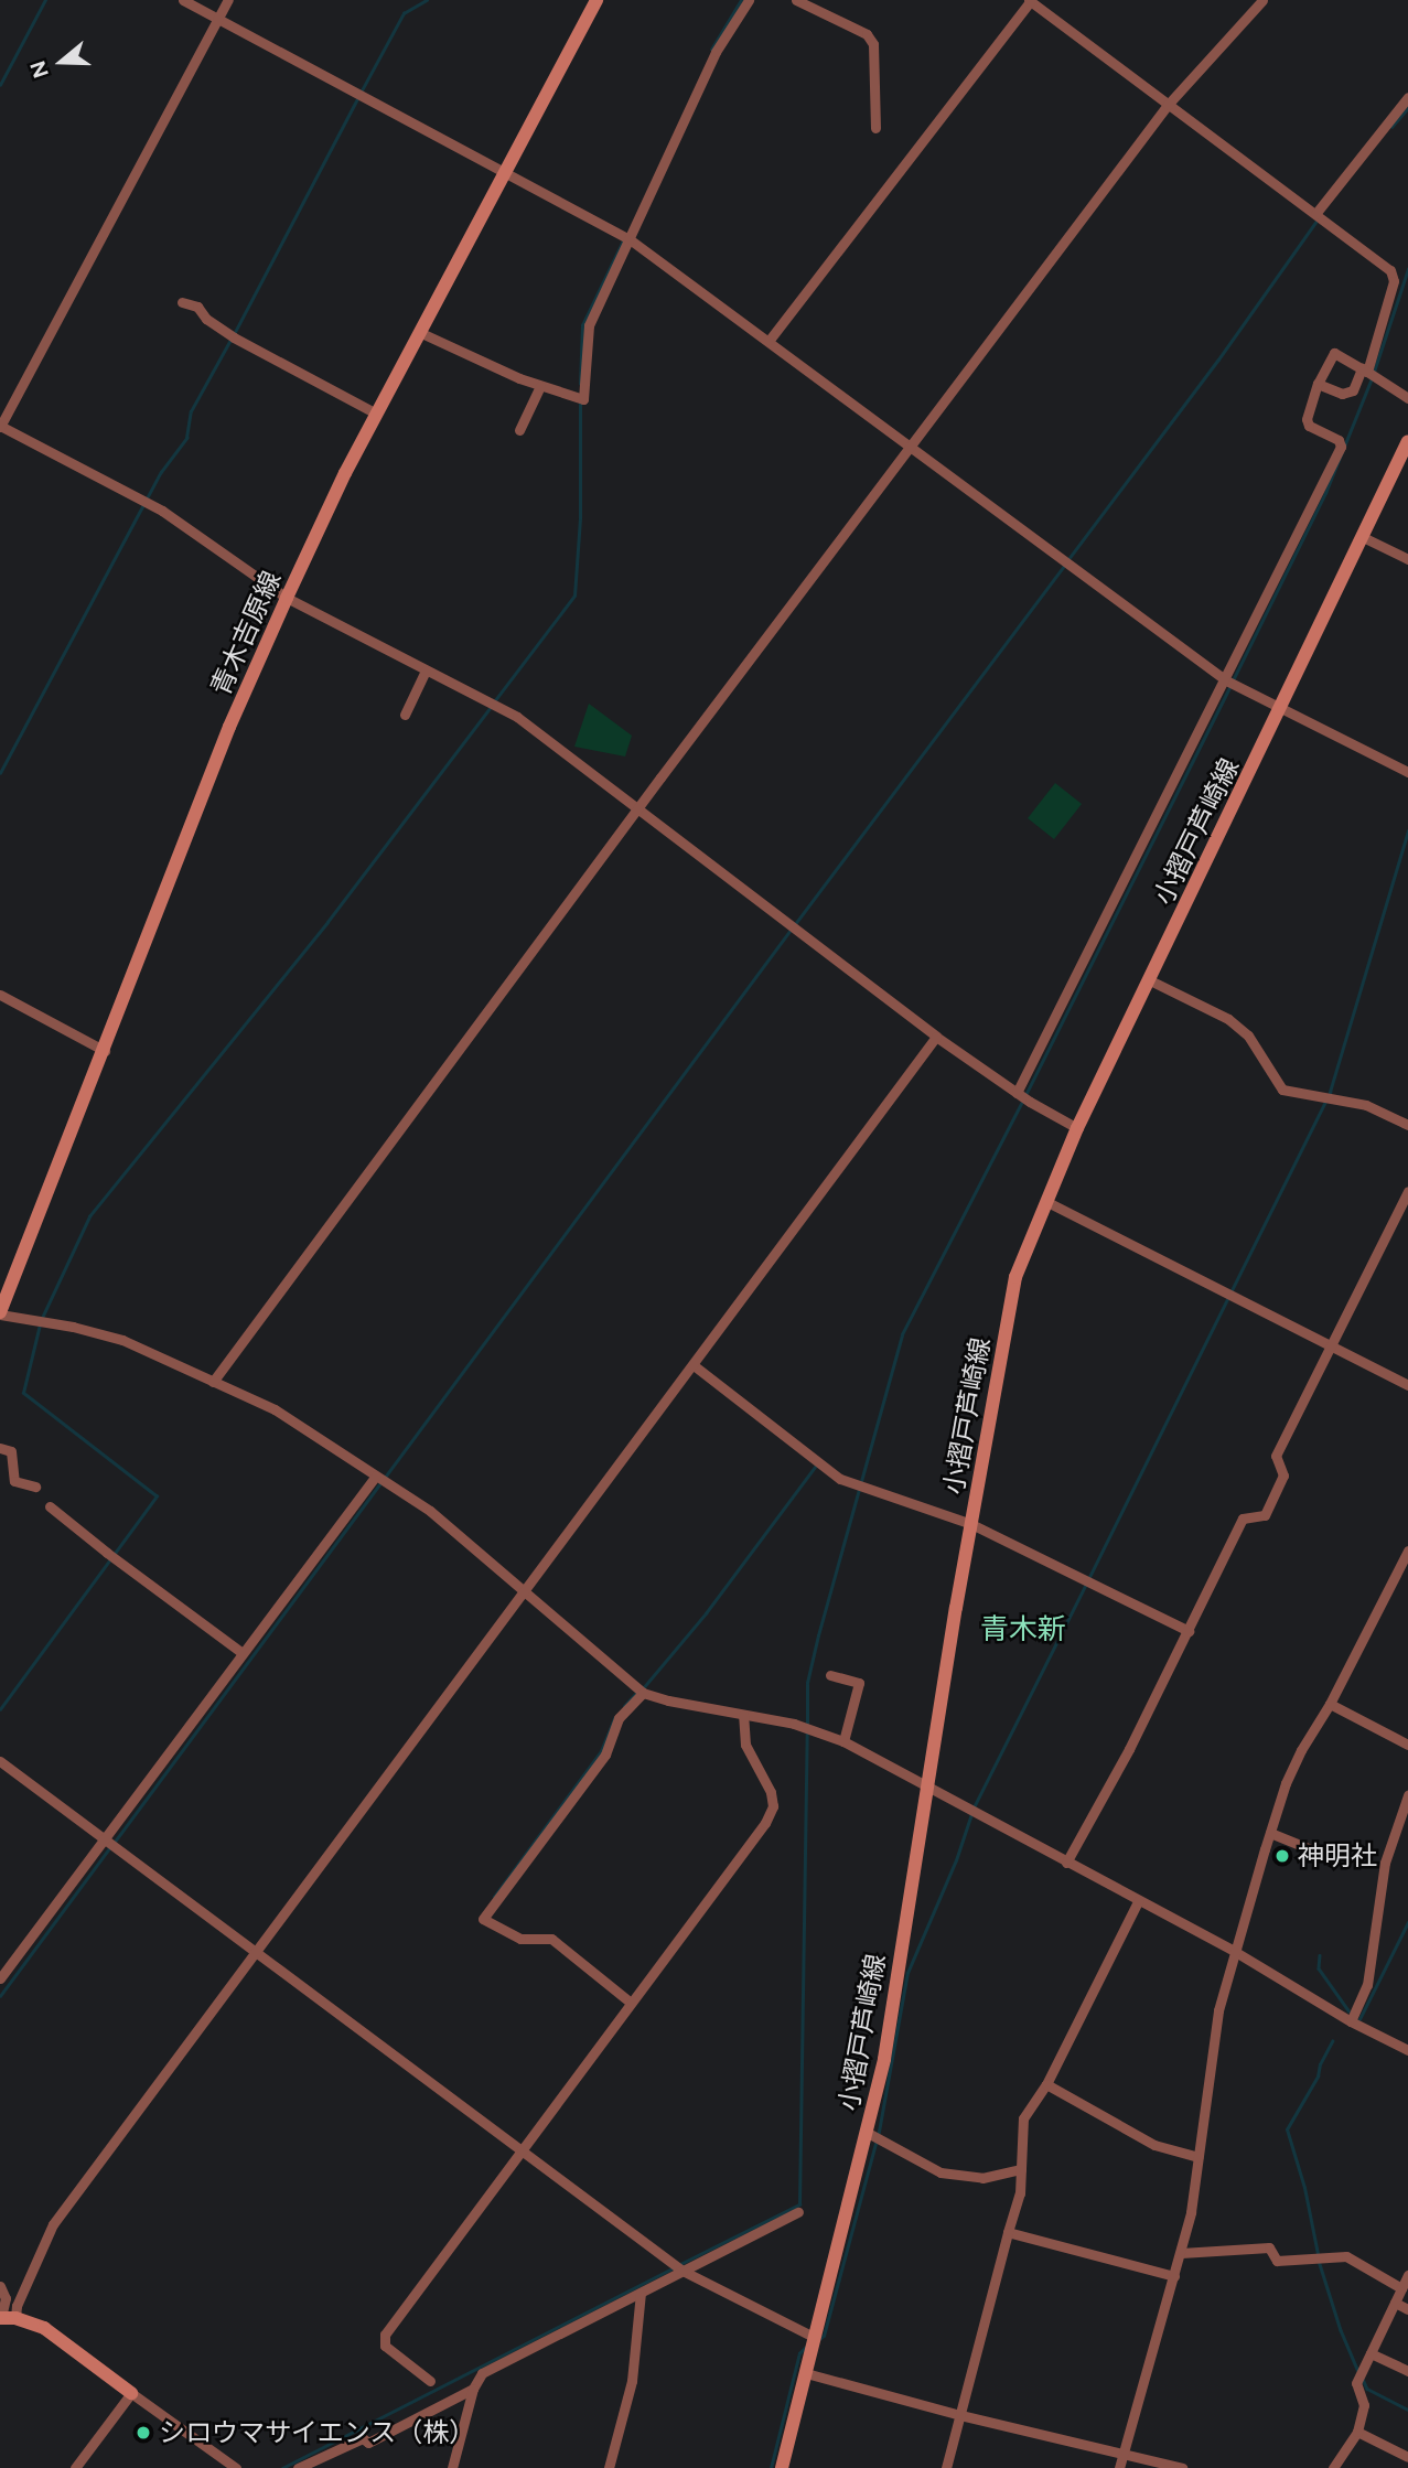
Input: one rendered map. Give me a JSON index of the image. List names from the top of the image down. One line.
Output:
{"streets":{"main road":["青木吉原線","小摺戸芦崎線"]},"districts":["青木新"],"places":["神明社","シロウマサイエンス（株）"],"north":"left"}
